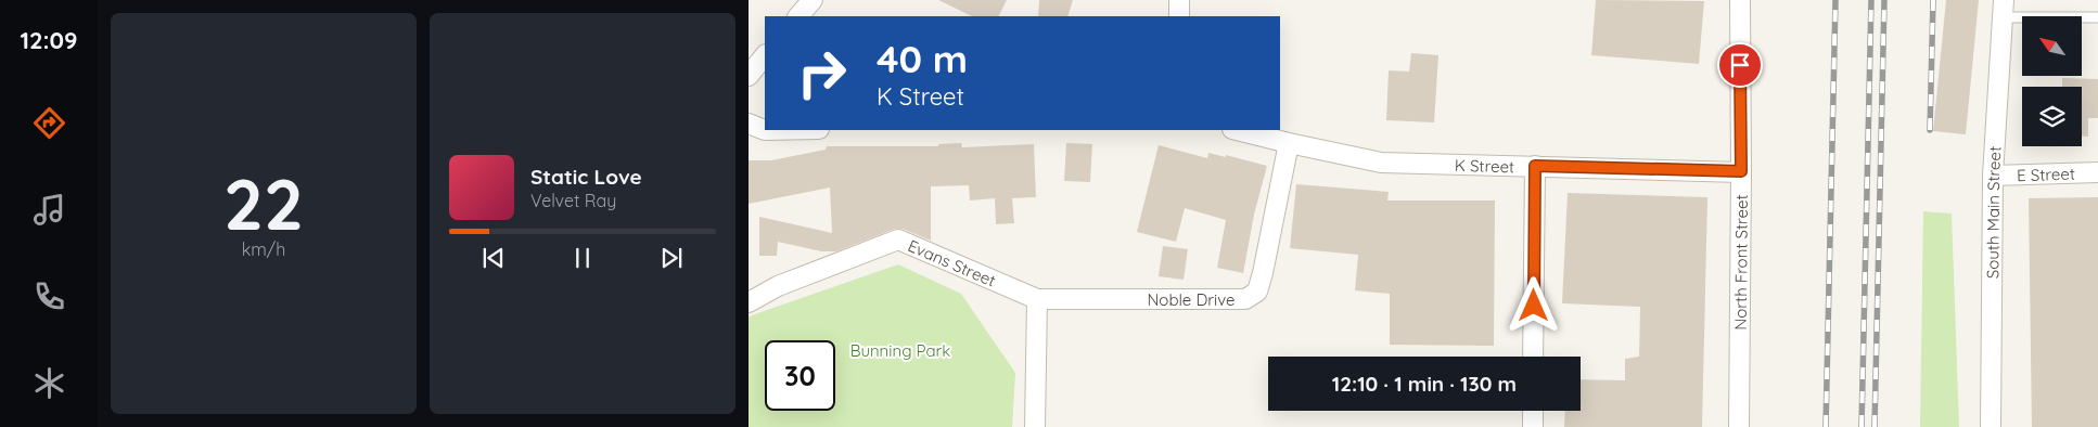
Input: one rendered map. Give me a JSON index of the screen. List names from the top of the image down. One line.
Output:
{"streets":{"street":["K Street","E Street","South Main Street","Evans Street","North Front Street","Noble Drive"]},"crossings":[["K Street","North Front Street"],["K Street","Noble Drive"],["E Street","South Main Street"],["Evans Street","Noble Drive"]],"parks":["Bunning Park"],"north":"top left","page":{"tabs":"12:09","tile":["22","km/h"],"turn":["40 m","K Street"],"song":["Static Love","Velvet Ray"],"limit":"30","trip":"12:10 · 1 min · 130 m"}}
